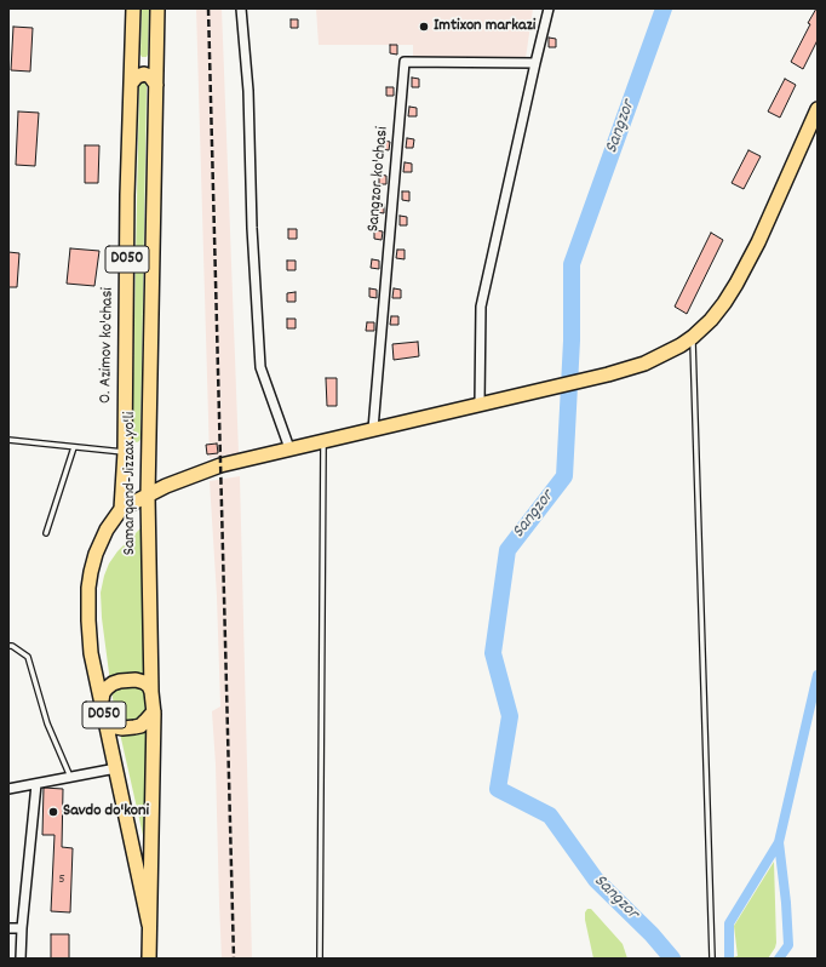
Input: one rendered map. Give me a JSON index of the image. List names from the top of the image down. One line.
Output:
{"streets":{"main road":["D050","O. Azimov ko'chasi","Samarqand-Jizzax yo'li"],"street":["Sangzor ko'chasi"]},"crossings":[["D050","O. Azimov ko'chasi"],["D050","Samarqand-Jizzax yo'li"]],"water":["Sangzor"],"places":["Imtixon markazi","Savdo do'koni"],"house_numbers":["5"]}
